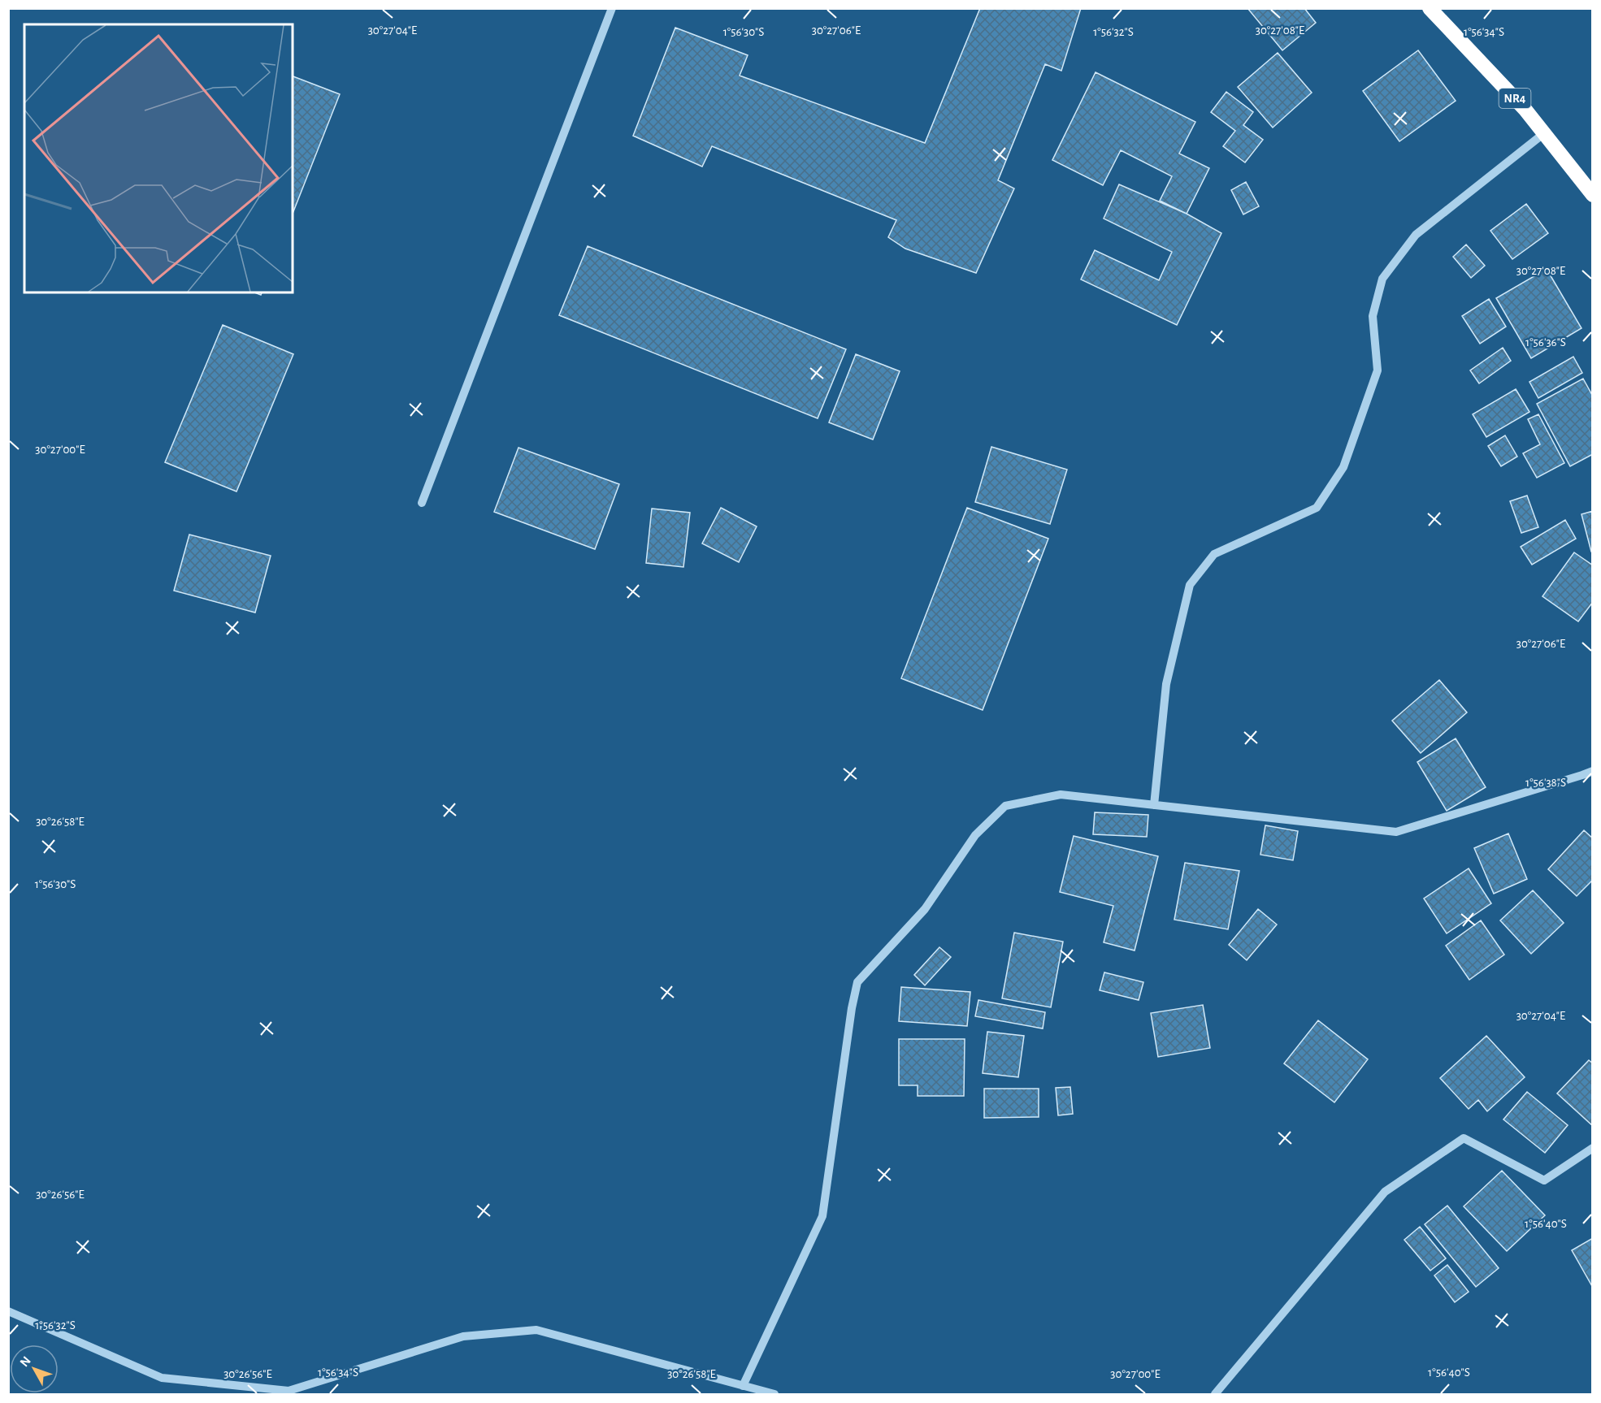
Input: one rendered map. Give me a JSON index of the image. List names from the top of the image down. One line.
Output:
{"streets":{"highway":["NR4"]},"north":"top left","coordinates":["30°27'04\"E","30°27'06\"E","30°27'08\"E","1°56'30\"S","1°56'32\"S","1°56'34\"S","1°56'36\"S","30°27'00\"E","1°56'38\"S","30°26'58\"E","30°26'56\"E","1°56'40\"S"]}
